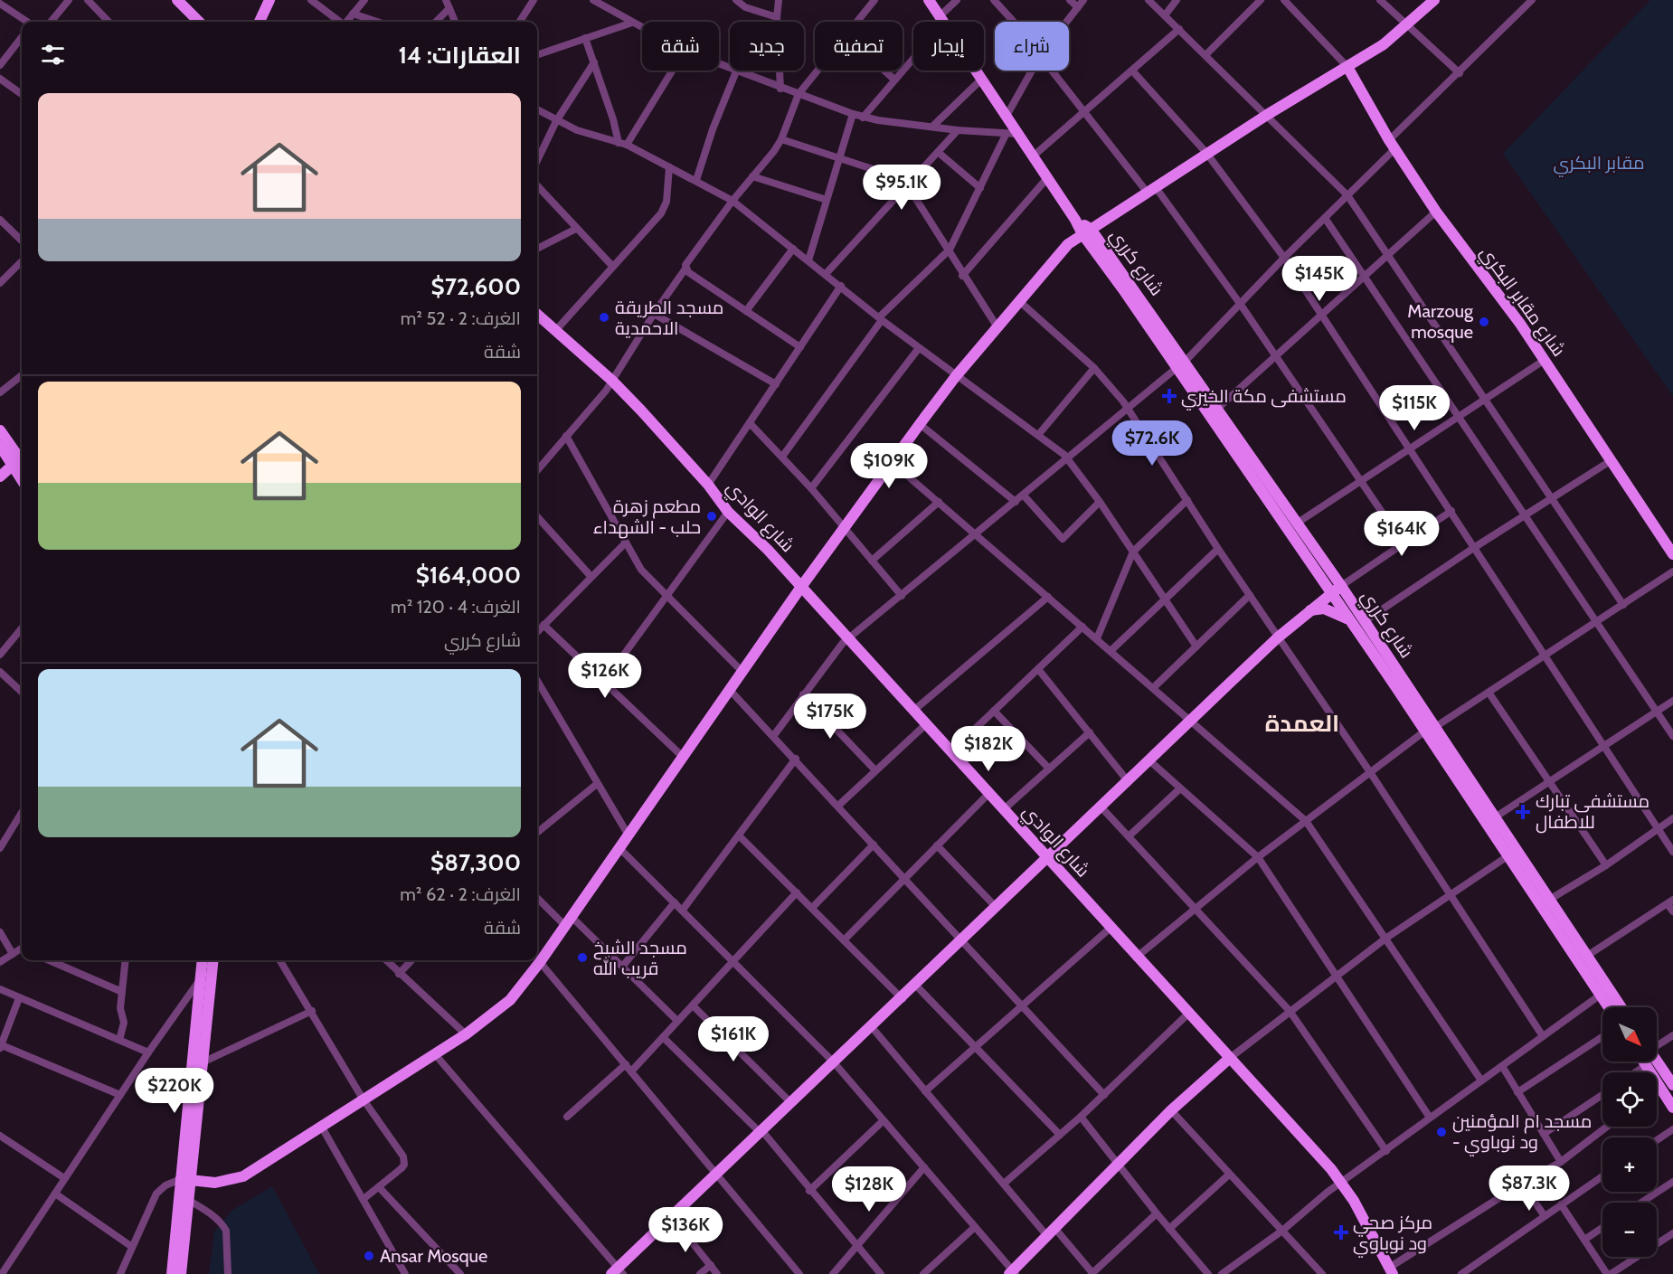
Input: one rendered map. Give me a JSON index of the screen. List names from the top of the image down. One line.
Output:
{"streets":{"main road":["شارع كرري","شارع مقابر البكري","شارع الوادي"]},"districts":["العمدة"],"parks":["مقابر البكري"],"places":{"other":["مسجد الطريقة الاحمدية","Marzoug mosque","مطعم زهرة حلب - الشهداء","مسجد الشيخ قريب الله","مسجد ام المؤمنين - ود نوباوي","Ansar Mosque"],"health":["مستشفى مكة الخيري","مستشفى تبارك للاطفال","مركز صحي ود نوباوي"]},"north":"bottom right","page":{"chip":["شراء","إيجار","تصفية","جديد","شقة"],"heading":"العقارات: 14","list":[{"name":"$72,600","note":"الغرف: 2 · 52 m² · شقة"},{"name":"$164,000","note":"الغرف: 4 · 120 m² · شارع كرري"},{"name":"$87,300","note":"الغرف: 2 · 62 m² · شقة"}],"price":["$95.1K","$145K","$115K","$72.6K","$109K","$164K","$126K","$175K","$182K","$161K","$220K","$87.3K","$128K","$136K"],"map_buttons":["+","−"]}}
